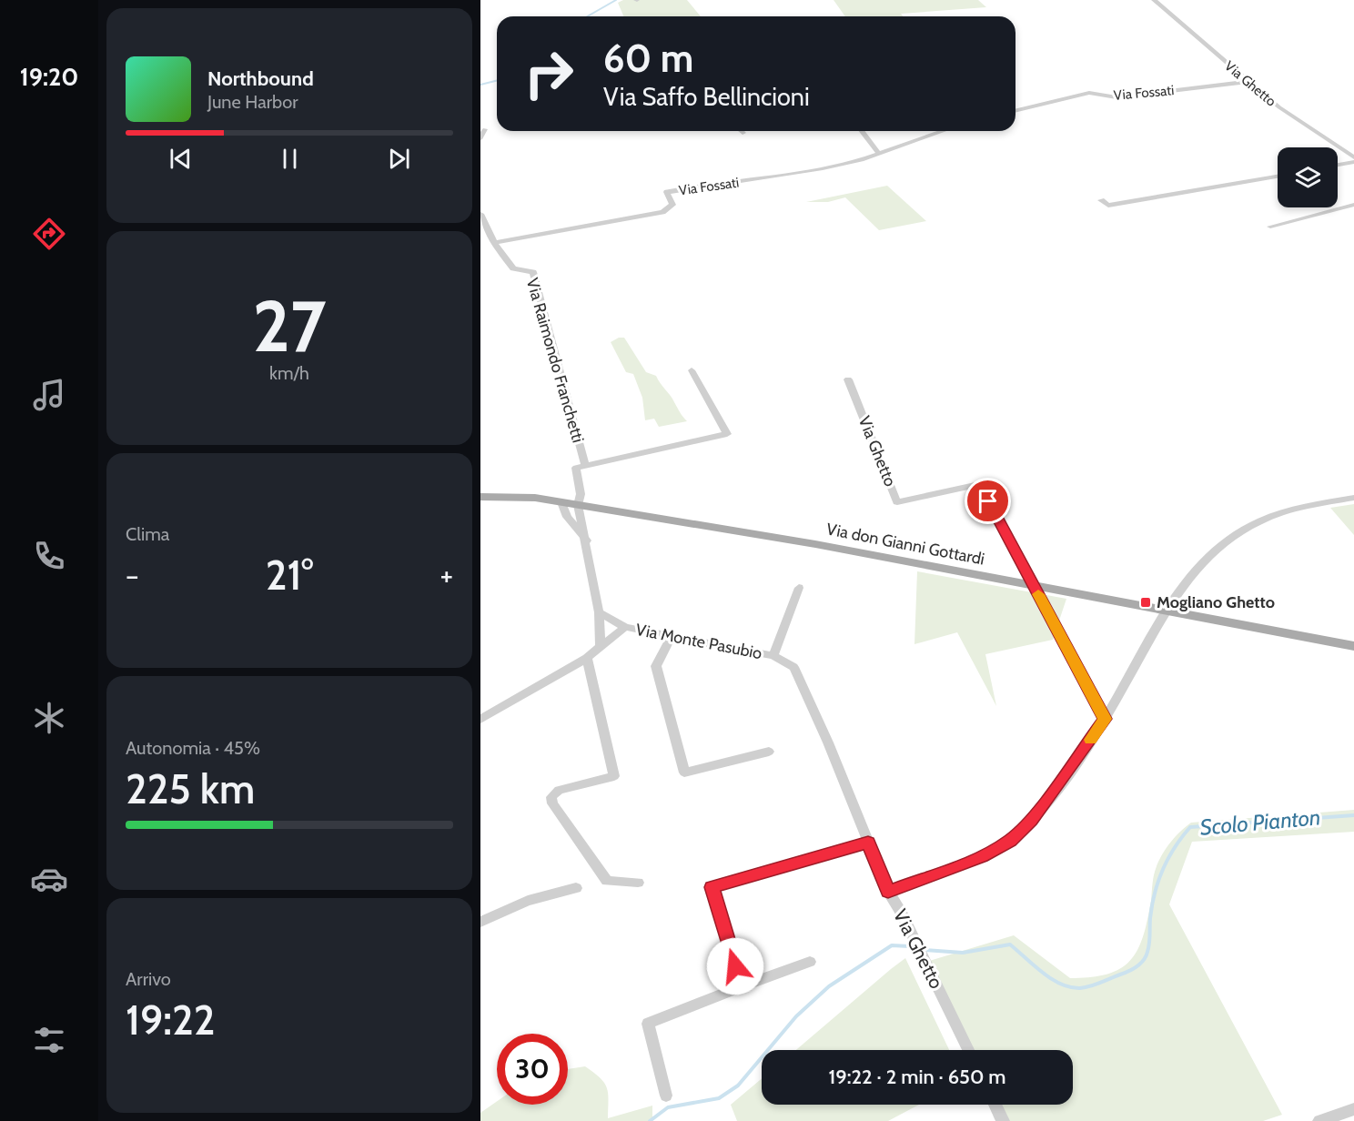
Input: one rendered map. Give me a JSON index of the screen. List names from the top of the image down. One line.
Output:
{"streets":{"main road":["Via don Gianni Gottardi"],"street":["Via Ghetto","Via Fossati","Via Raimondo Franchetti","Via Monte Pasubio"]},"crossings":[["Via Ghetto","Via Fossati"],["Via Ghetto","Via don Gianni Gottardi"],["Via Fossati","Via Raimondo Franchetti"],["Via Raimondo Franchetti","Via don Gianni Gottardi"]],"water":["Scolo Pianton"],"places":{"transit":["Mogliano Ghetto"]},"page":{"tabs":"19:20","turn":["60 m","Via Saffo Bellincioni"],"song":["Northbound","June Harbor"],"tile":[["27","km/h"],"Clima",["Autonomia · 45%","225 km"],["Arrivo","19:22"]],"heat":["−","21°","+"],"limit":"30","trip":"19:22 · 2 min · 650 m"}}
